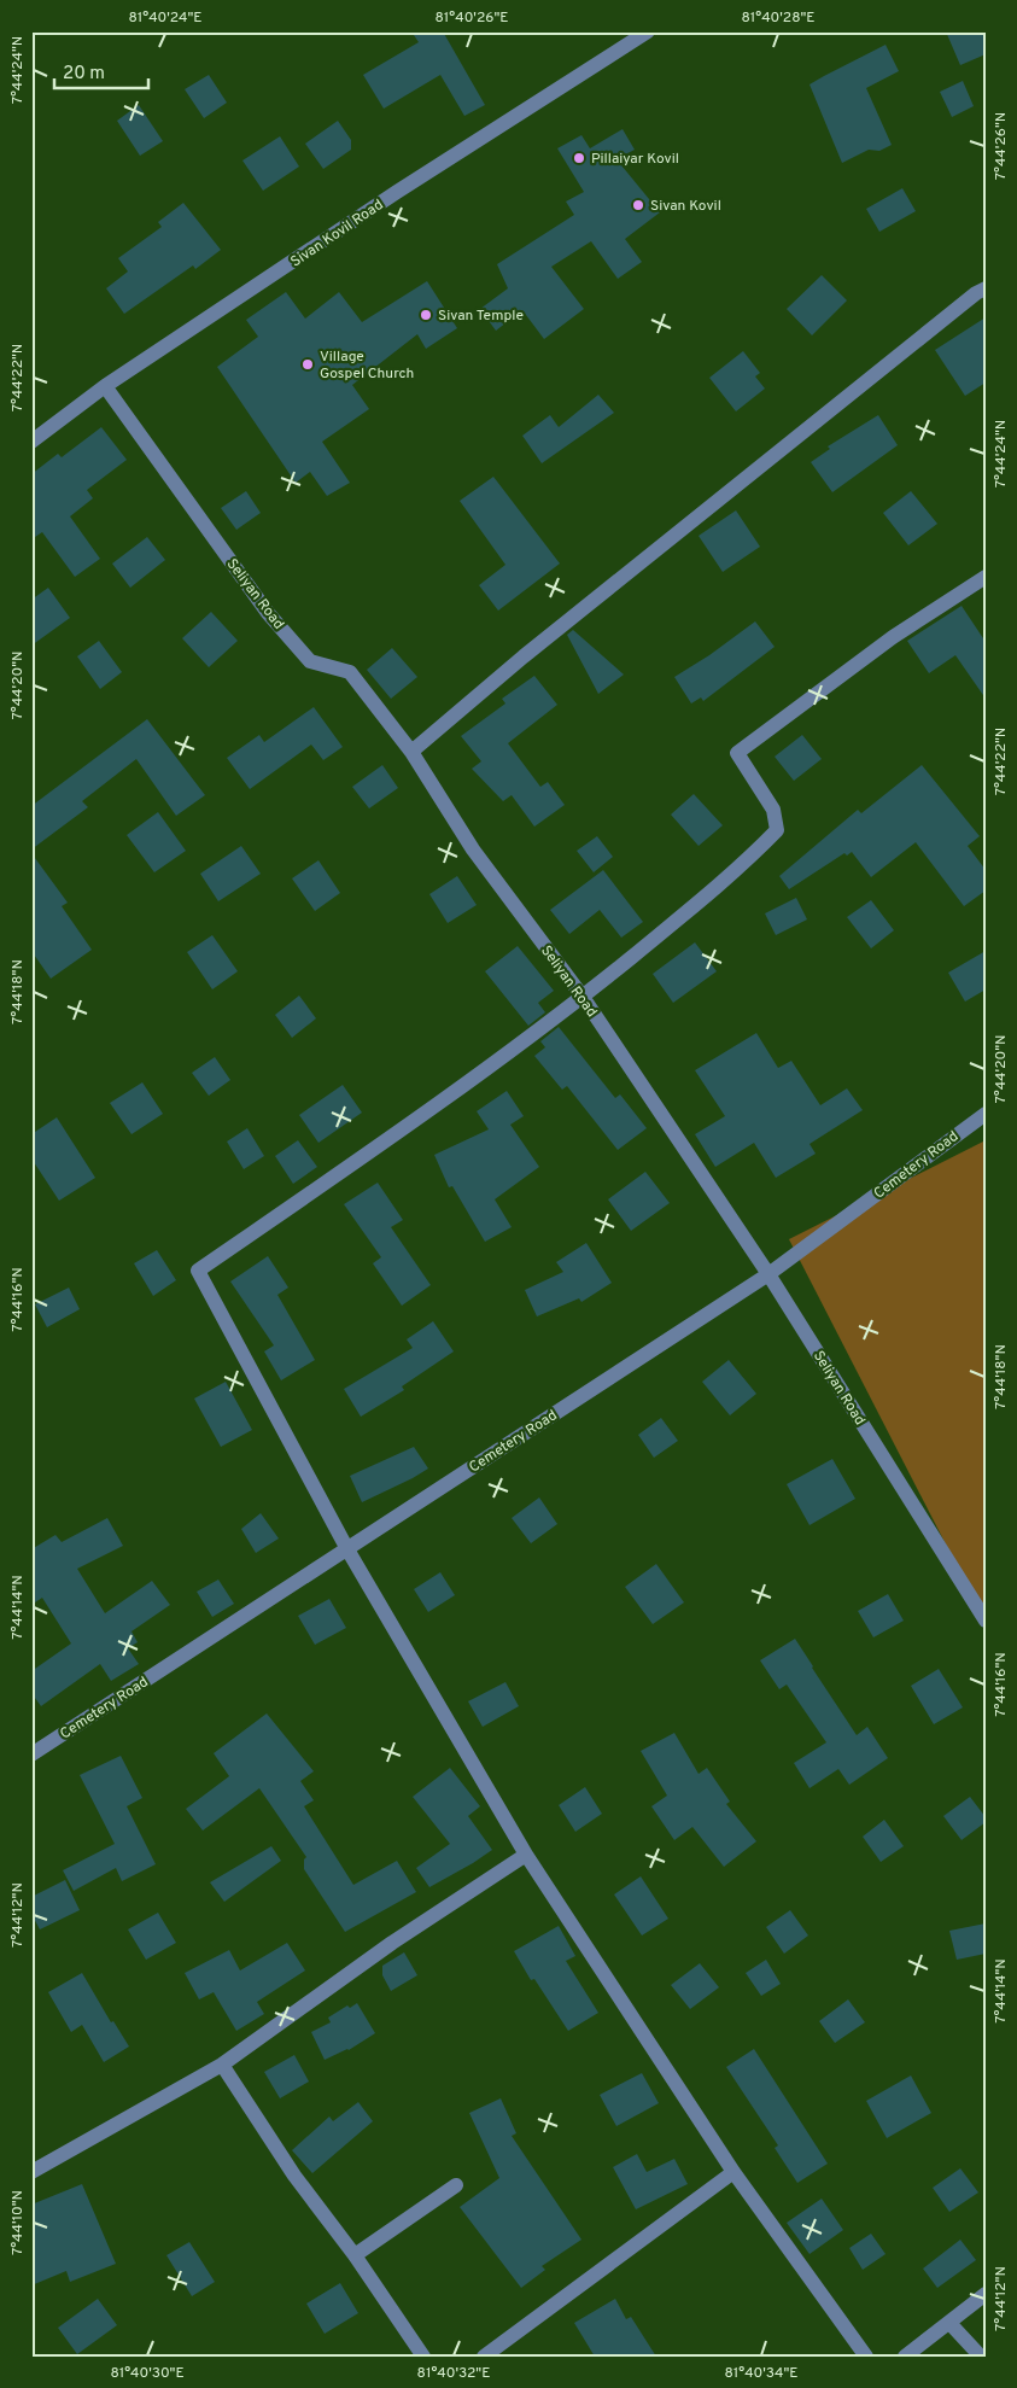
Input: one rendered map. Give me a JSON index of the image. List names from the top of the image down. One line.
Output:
{"streets":{"street":["Sivan Kovil Road","Seliyan Road","Cemetery Road"]},"crossings":[["Sivan Kovil Road","Seliyan Road"],["Seliyan Road","Cemetery Road"]],"places":["Pillaiyar Kovil","Sivan Kovil","Sivan Temple","Village Gospel Church"],"scale_bar":"20 m","coordinates":["81°40'24\"E","81°40'26\"E","81°40'28\"E","7°44'24\"N","7°44'26\"N","7°44'22\"N","7°44'20\"N","7°44'18\"N","7°44'16\"N","7°44'14\"N","7°44'12\"N","7°44'10\"N","81°40'30\"E","81°40'32\"E","81°40'34\"E"]}
